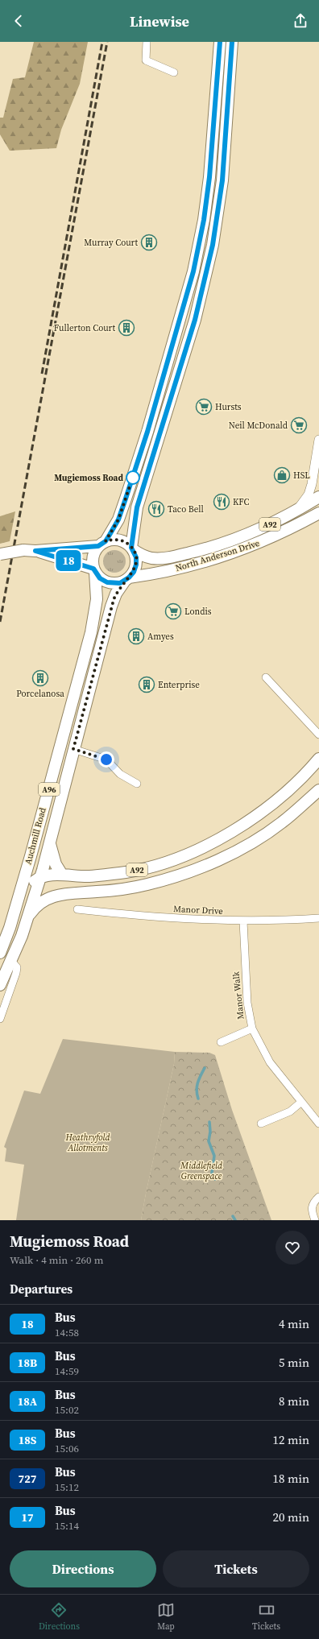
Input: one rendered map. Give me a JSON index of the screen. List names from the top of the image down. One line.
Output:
{"streets":{"main road":["A92","North Anderson Drive","A96","Auchmill Road"],"street":["Manor Drive","Manor Walk"]},"crossings":[["A92","North Anderson Drive"],["A92","A96"],["A92","Auchmill Road"],["North Anderson Drive","A96"],["North Anderson Drive","Auchmill Road"],["A96","Auchmill Road"],["Manor Drive","Manor Walk"]],"parks":["Heathryfold Allotments","Middlefield Greenspace"],"places":{"building":["Murray Court","Fullerton Court","Amyes","Porcelanosa","Enterprise"],"supermarket":["Hursts","Neil McDonald","Londis"],"shop":["HSL"],"other":["Mugiemoss Road"],"restaurant":["KFC","Taco Bell"]},"lines":["bus line 18"],"page":{"header":"Linewise","on_map":"18","heading":[["Mugiemoss Road","Walk · 4 min · 260 m"],"Departures"],"list":[{"mark":"18","name":"Bus","note":"14:58","value":"4 min"},{"mark":"18B","name":"Bus","note":"14:59","value":"5 min"},{"mark":"18A","name":"Bus","note":"15:02","value":"8 min"},{"mark":"18S","name":"Bus","note":"15:06","value":"12 min"},{"mark":"727","name":"Bus","note":"15:12","value":"18 min"},{"mark":"17","name":"Bus","note":"15:14","value":"20 min"}],"buttons":["Directions","Tickets"],"tabs":["Directions","Map","Tickets"]}}
